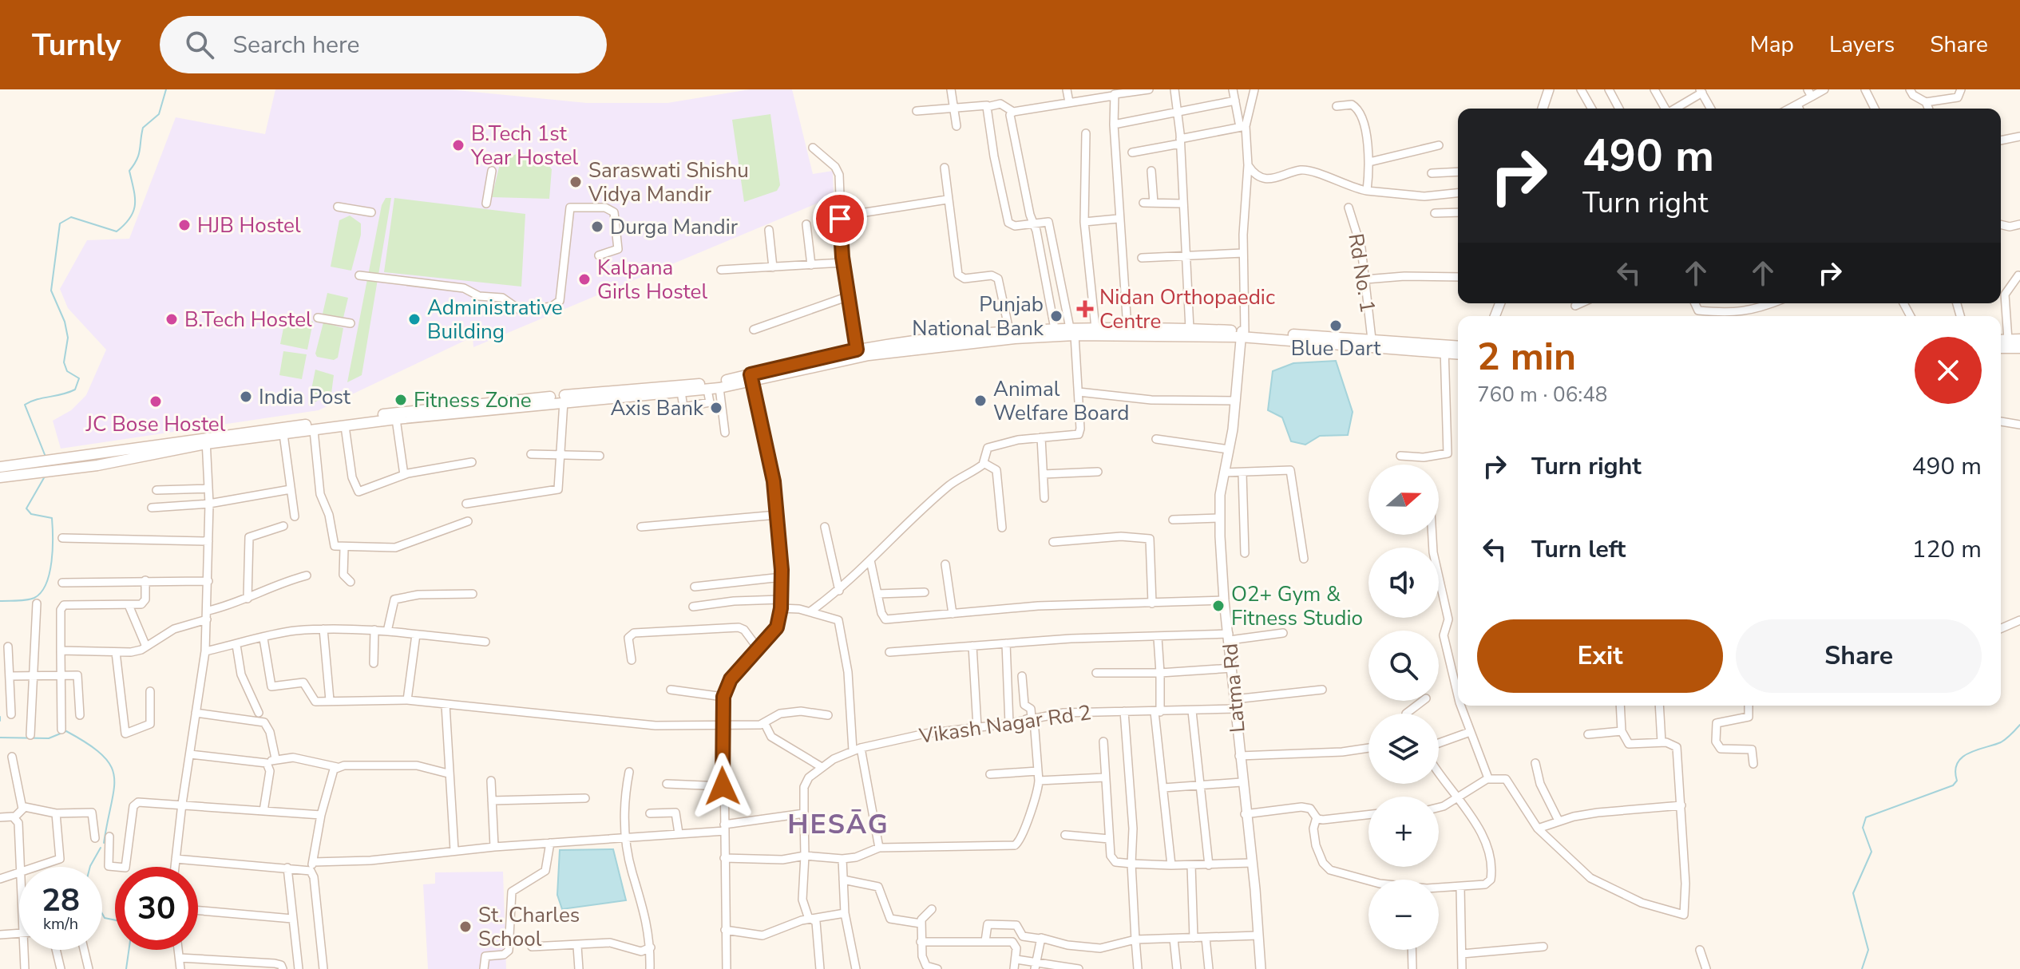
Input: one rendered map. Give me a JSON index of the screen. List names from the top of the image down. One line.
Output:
{"streets":{"street":["Rd No. 1","Latma Rd","Vikash Nagar Rd 2"]},"crossings":[["Latma Rd","Vikash Nagar Rd 2"]],"districts":["HESĀG"],"places":{"other":["B.Tech 1st Year Hostel","Saraswati Shishu Vidya Mandir","HJB Hostel","Durga Mandir","Kalpana Girls Hostel","Punjab National Bank","B.Tech Hostel","Administrative Building","Blue Dart","India Post","Fitness Zone","Animal Welfare Board","JC Bose Hostel","Axis Bank","O2+ Gym & Fitness Studio","St. Charles School"],"health":["Nidan Orthopaedic Centre"]},"north":"right","page":{"header":"Turnly","search":"Search here","nav":["Map","Layers","Share"],"turn":["490 m","Turn right"],"heading":["2 min","760 m · 06:48"],"list":[{"name":"Turn right","value":"490 m"},{"name":"Turn left","value":"120 m"}],"map_buttons":["+","−"],"buttons":["Exit","Share"],"speed":"28 km/h","limit":"30"}}
